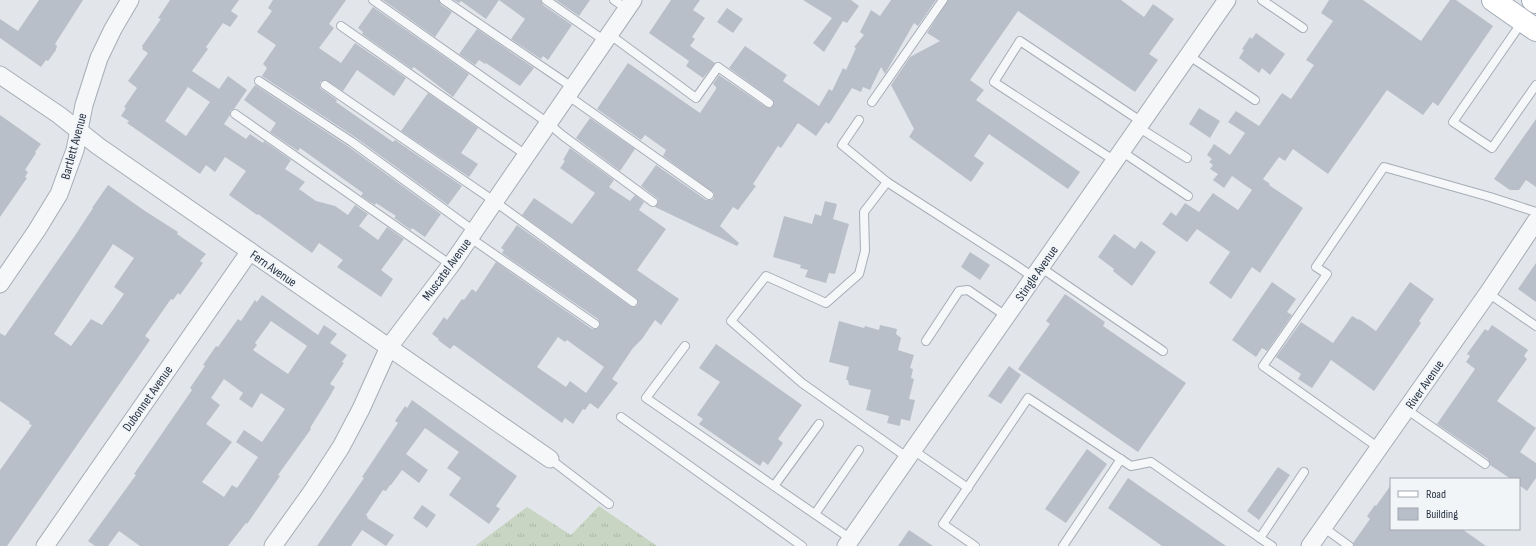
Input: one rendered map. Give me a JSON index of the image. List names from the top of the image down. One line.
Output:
{"streets":{"street":["Bartlett Avenue","Fern Avenue","Muscatel Avenue","Stingle Avenue","River Avenue","Dubonnet Avenue"]},"crossings":[["Bartlett Avenue","Fern Avenue"],["Fern Avenue","Muscatel Avenue"],["Fern Avenue","Dubonnet Avenue"]],"legend":["Road","Building"]}
